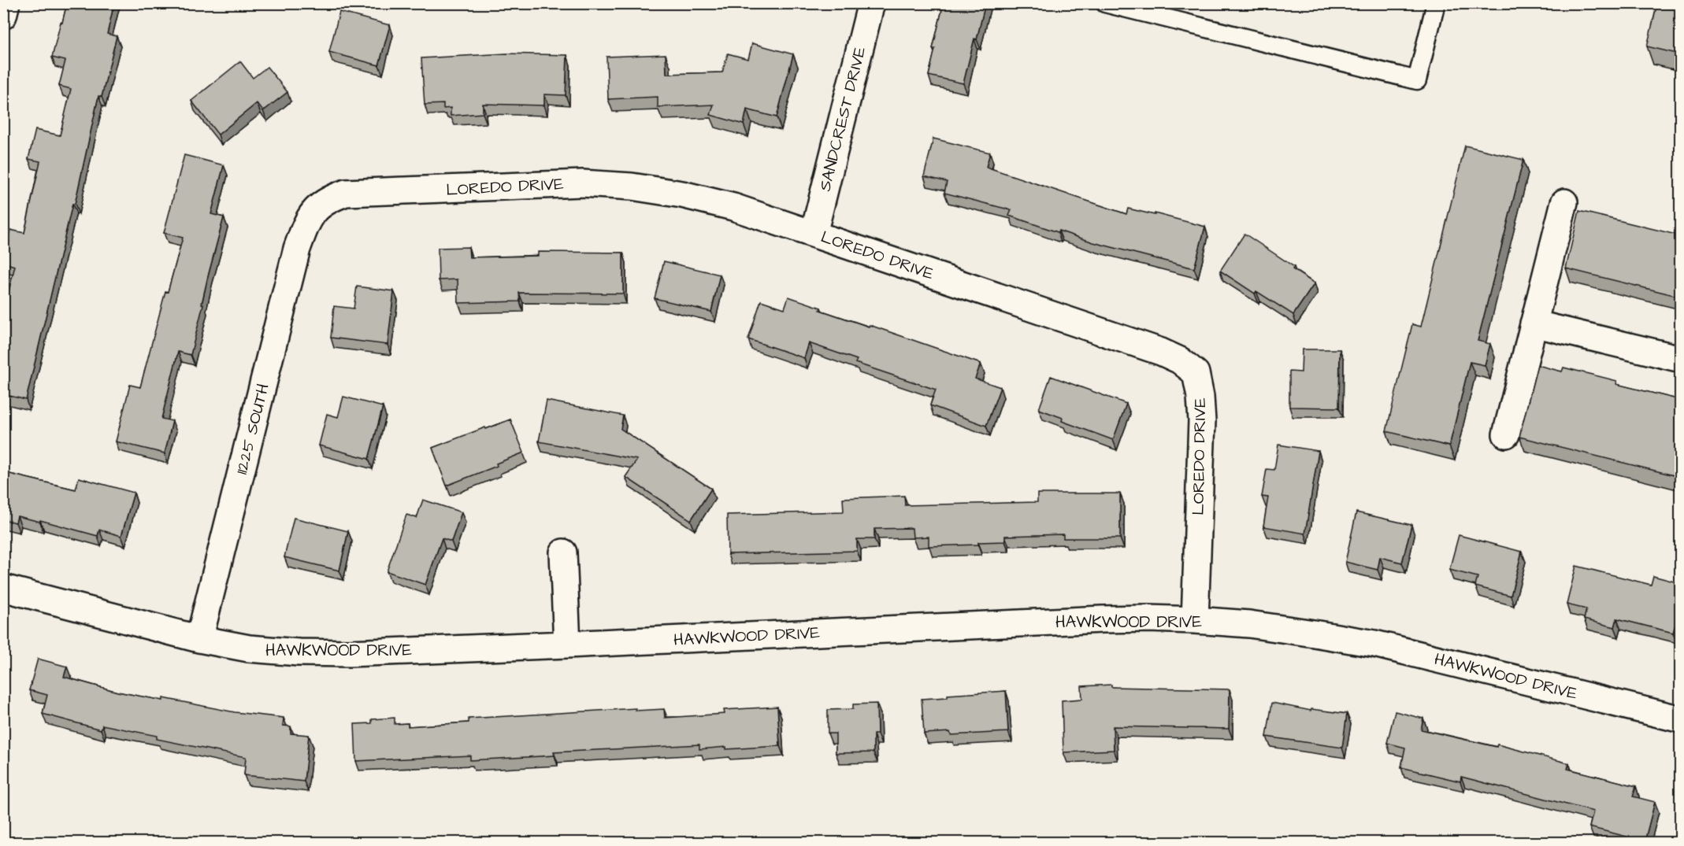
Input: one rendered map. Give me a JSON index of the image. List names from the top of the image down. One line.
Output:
{"streets":{"street":["SANDCREST DRIVE","LOREDO DRIVE","11225 SOUTH","HAWKWOOD DRIVE"]},"crossings":[["SANDCREST DRIVE","LOREDO DRIVE"],["LOREDO DRIVE","11225 SOUTH"],["LOREDO DRIVE","HAWKWOOD DRIVE"],["11225 SOUTH","HAWKWOOD DRIVE"]]}
